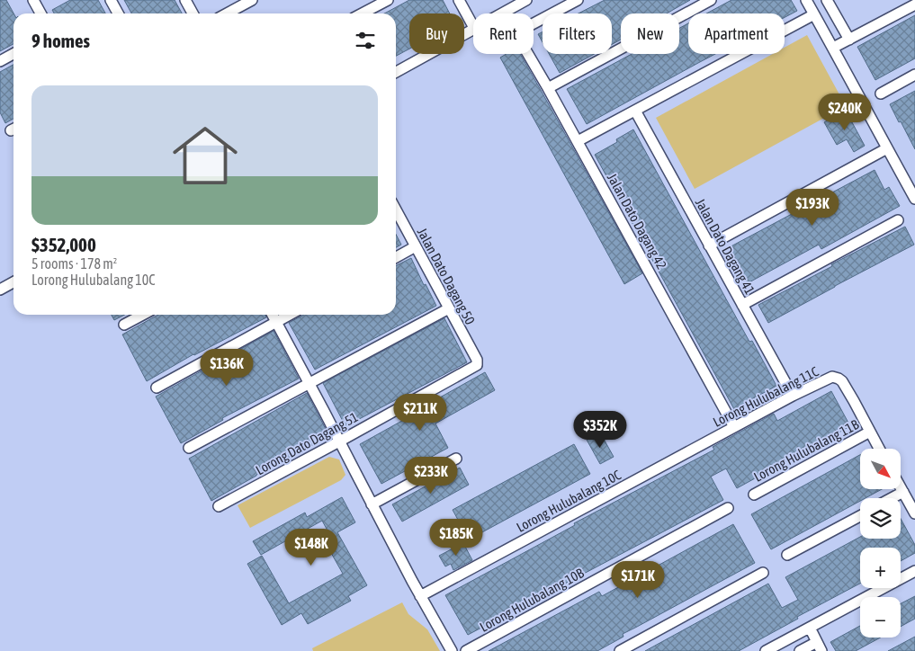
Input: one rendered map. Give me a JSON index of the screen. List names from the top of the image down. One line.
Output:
{"streets":{"street":["Jalan Dato Dagang 42","Jalan Dato Dagang 41","Jalan Dato Dagang 50","Lorong Hulubalang 11C","Lorong Dato Dagang 51","Lorong Hulubalang 11B","Lorong Hulubalang 10C","Lorong Hulubalang 10B"]},"crossings":[["Jalan Dato Dagang 42","Lorong Hulubalang 11C"],["Jalan Dato Dagang 41","Lorong Hulubalang 11C"],["Jalan Dato Dagang 50","Lorong Dato Dagang 51"],["Lorong Hulubalang 11C","Lorong Hulubalang 11B"],["Lorong Hulubalang 11C","Lorong Hulubalang 10C"]],"north":"bottom right","page":{"chip":["Buy","Rent","Filters","New","Apartment"],"heading":"9 homes","list":[{"name":"$352,000","note":"5 rooms · 178 m² · Lorong Hulubalang 10C"}],"price":["$240K","$193K","$136K","$211K","$352K","$233K","$185K","$148K","$171K"],"map_buttons":["+","−"]}}
